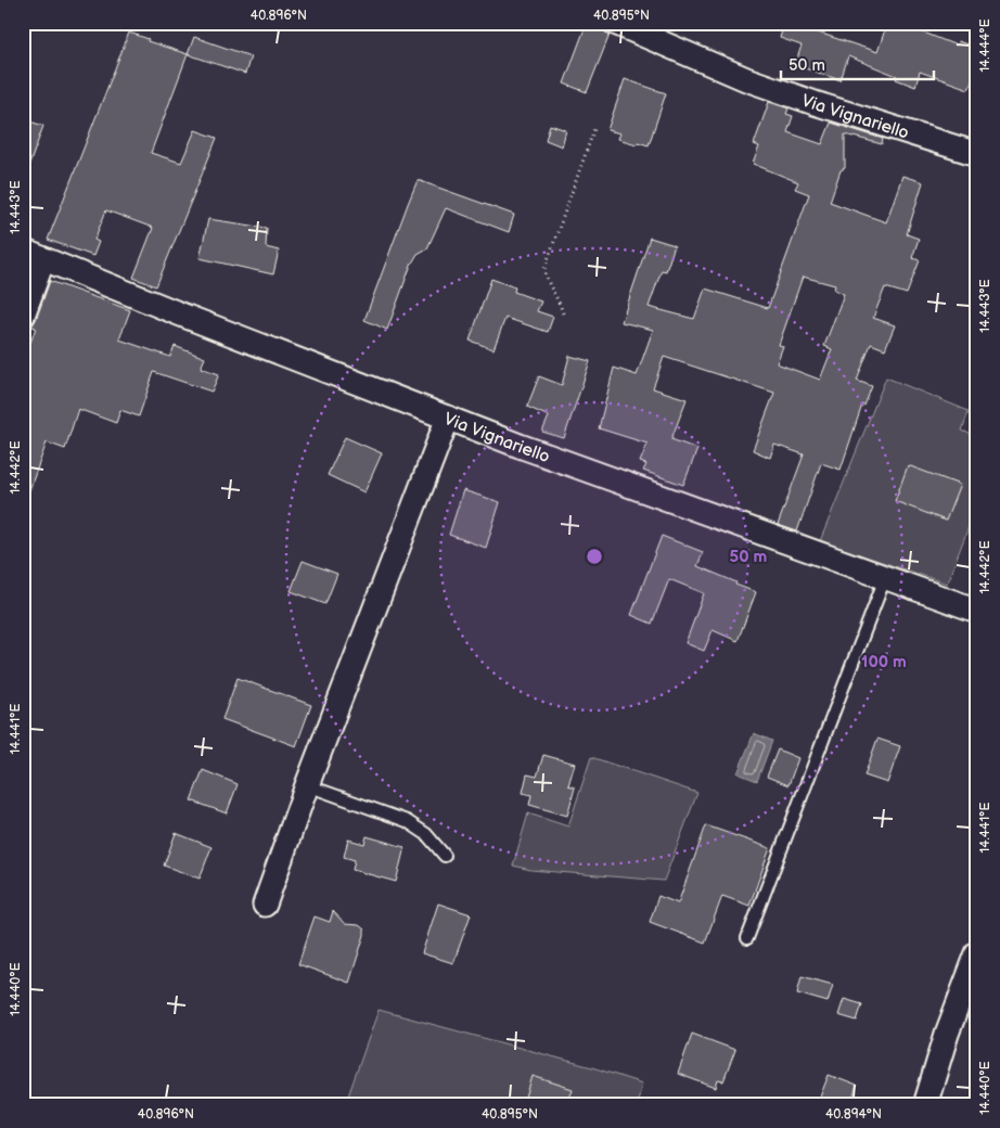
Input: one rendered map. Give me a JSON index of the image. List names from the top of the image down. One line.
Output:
{"streets":{"street":["Via Vignariello"]},"scale_bar":"50 m","coordinates":["40.896°N","40.895°N","14.444°E","14.443°E","14.442°E","14.441°E","14.440°E","40.894°N"],"rings":["50 m","100 m"]}
